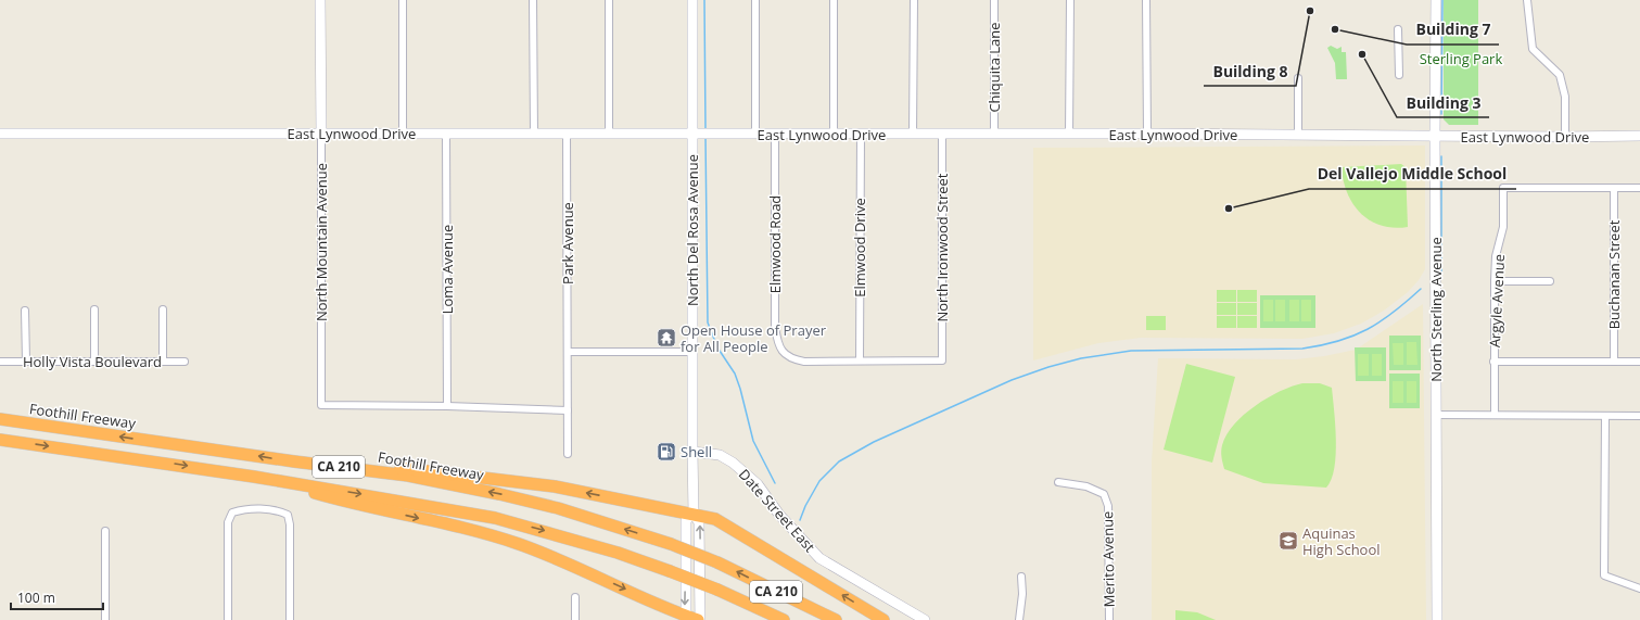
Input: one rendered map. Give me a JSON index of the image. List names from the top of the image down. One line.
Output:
{"streets":{"highway":["Foothill Freeway","CA 210"],"main road":["East Lynwood Drive","North Del Rosa Avenue","North Mountain Avenue","North Sterling Avenue","Date Street East"],"street":["Chiquita Lane","Park Avenue","Elmwood Road","Elmwood Drive","North Ironwood Street","Loma Avenue","Buchanan Street","Argyle Avenue","Holly Vista Boulevard","Merito Avenue"]},"crossings":[["Chiquita Lane","East Lynwood Drive"],["East Lynwood Drive","North Del Rosa Avenue"],["East Lynwood Drive","North Mountain Avenue"],["East Lynwood Drive","Park Avenue"],["East Lynwood Drive","Elmwood Road"],["East Lynwood Drive","Elmwood Drive"],["East Lynwood Drive","North Ironwood Street"],["East Lynwood Drive","Loma Avenue"],["East Lynwood Drive","North Sterling Avenue"],["North Del Rosa Avenue","Date Street East"],["North Mountain Avenue","Loma Avenue"],["Elmwood Road","Elmwood Drive"],["Elmwood Road","North Ironwood Street"],["Elmwood Drive","North Ironwood Street"],["Buchanan Street","Argyle Avenue"]],"parks":["Sterling Park"],"places":{"other":["Building 8","Building 7","Building 3","Del Vallejo Middle School"],"temple":["Open House of Prayer for All People"],"fuel station":["Shell"],"school or university":["Aquinas High School"]},"scale_bar":"100 m"}
